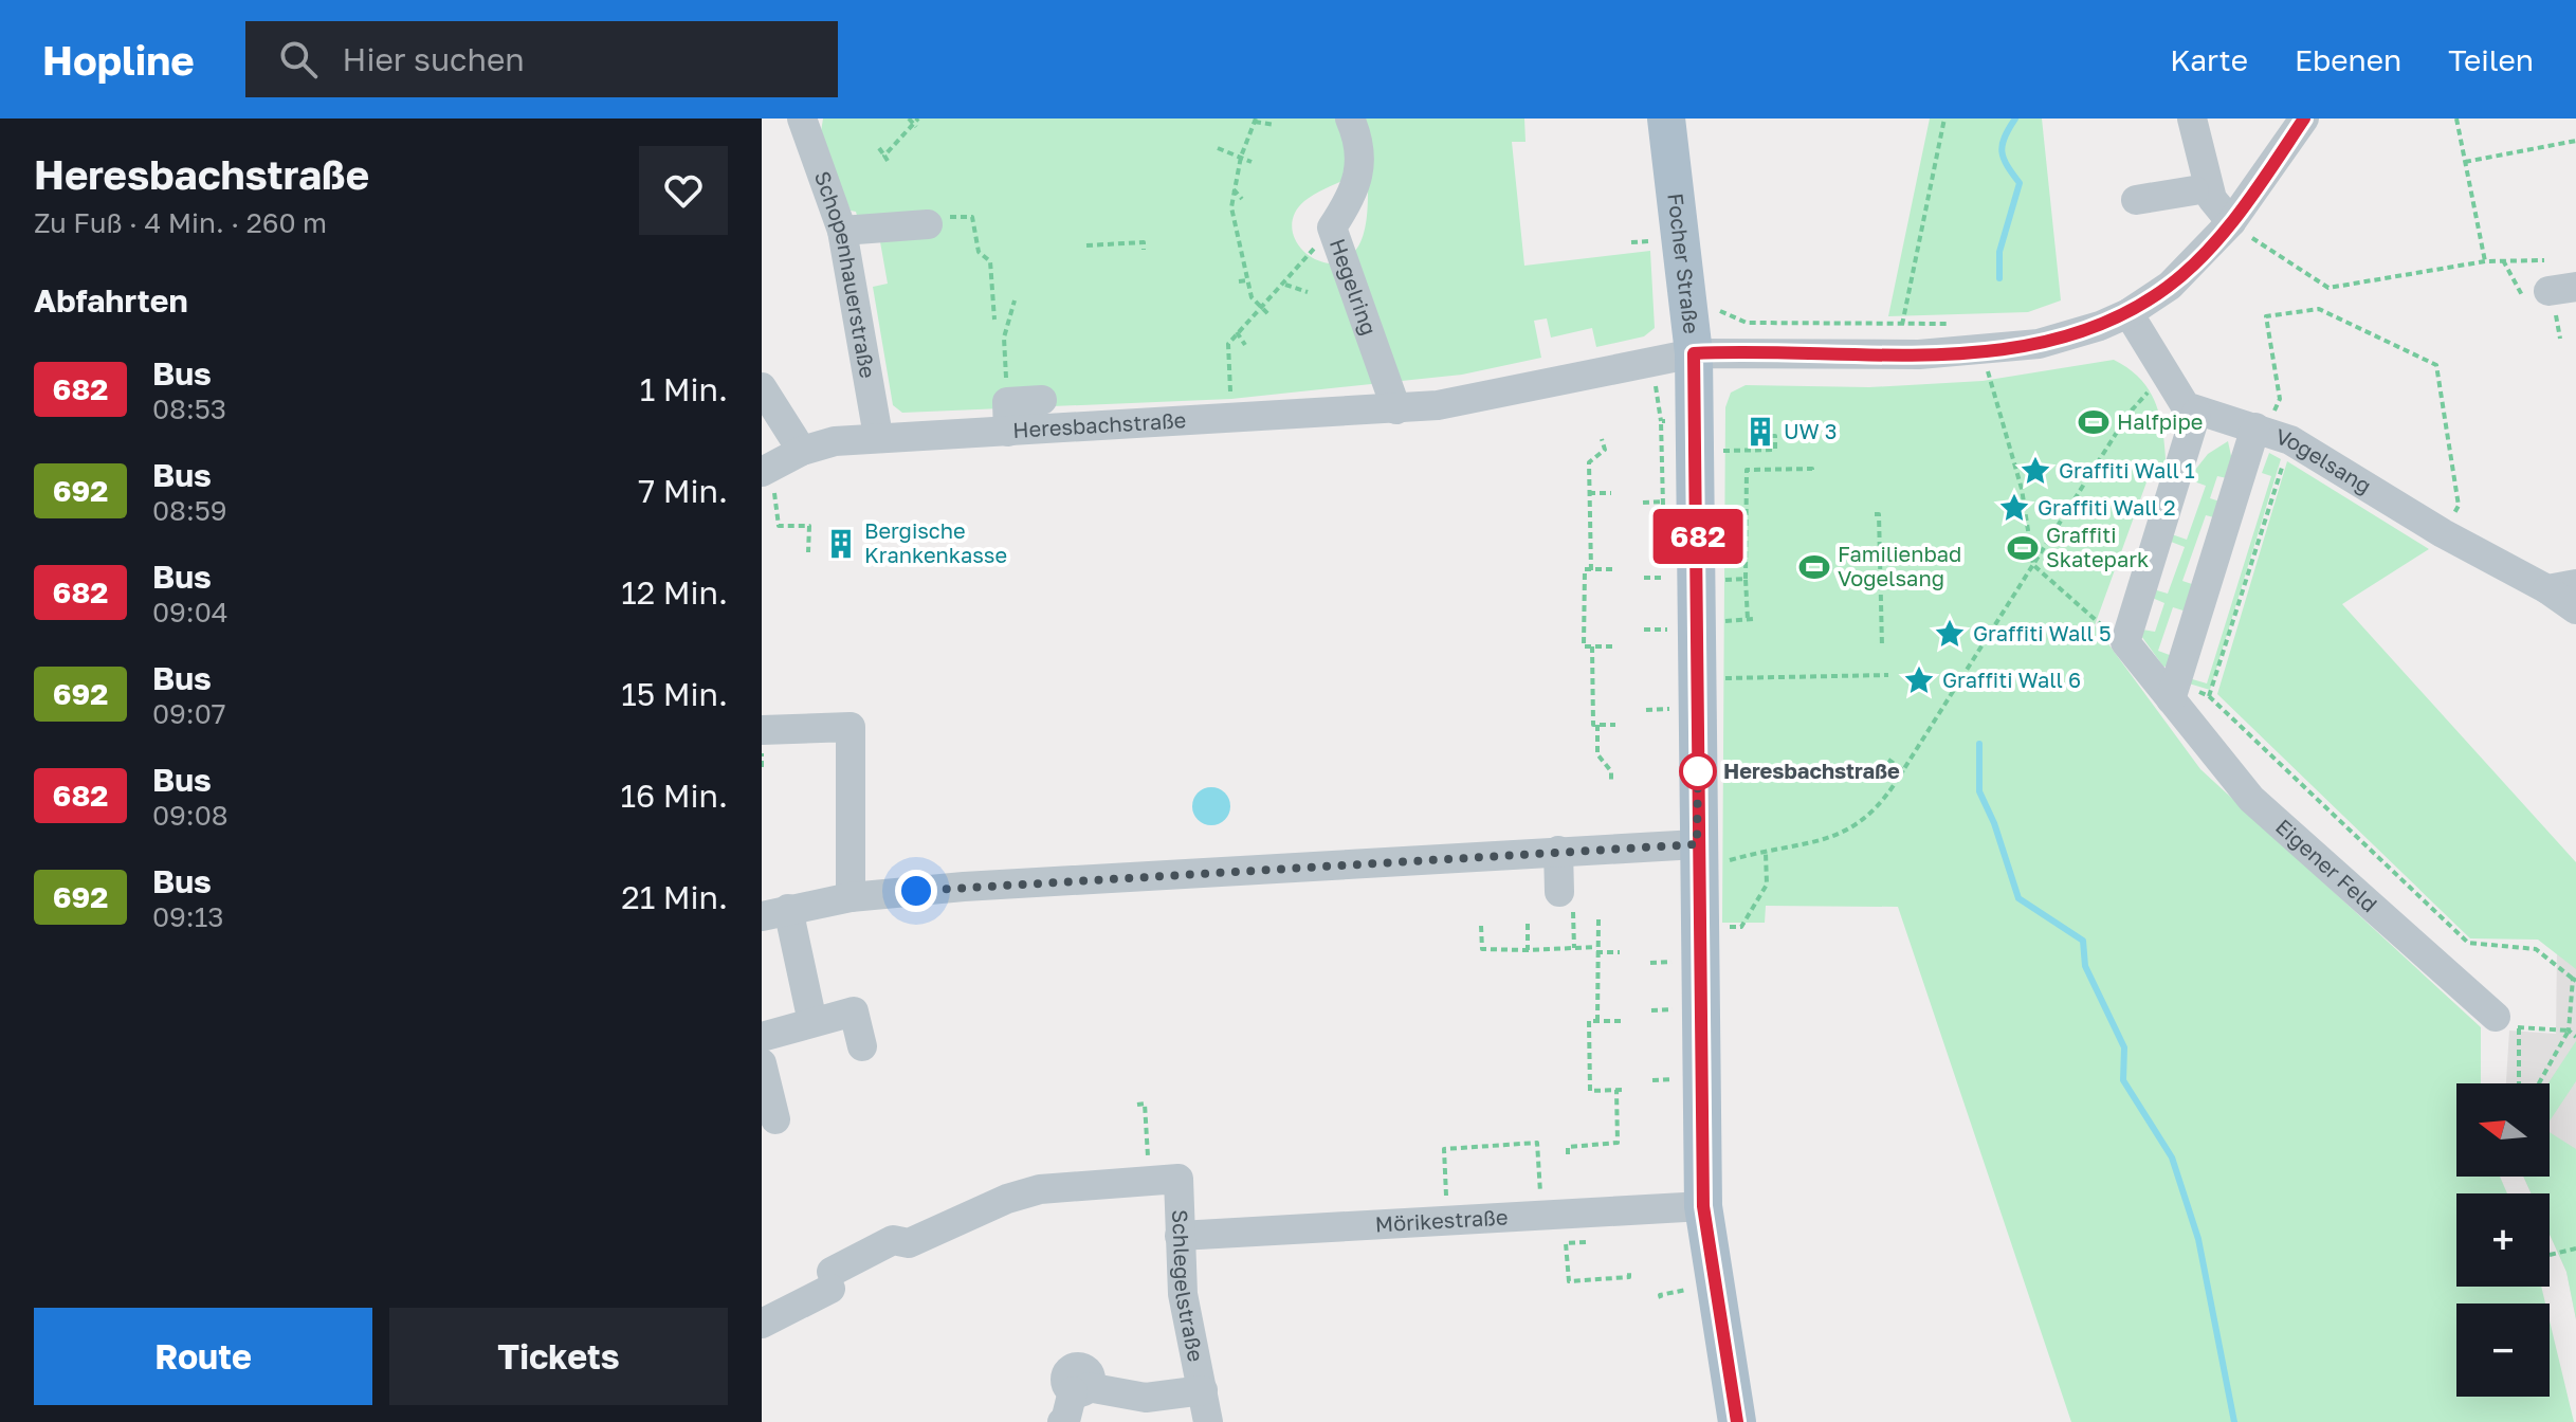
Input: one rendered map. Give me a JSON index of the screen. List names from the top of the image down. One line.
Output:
{"streets":{"main road":["Focher Straße"],"street":["Schopenhauerstraße","Hegelring","Heresbachstraße","Vogelsang","Eigener Feld","Mörikestraße","Schlegelstraße"]},"crossings":[["Focher Straße","Heresbachstraße"],["Focher Straße","Mörikestraße"],["Schopenhauerstraße","Heresbachstraße"],["Hegelring","Heresbachstraße"],["Vogelsang","Eigener Feld"],["Mörikestraße","Schlegelstraße"]],"places":{"sports":["Halfpipe","Graffiti Skatepark","Familienbad Vogelsang"],"building":["UW 3","Bergische Krankenkasse"],"place":["Graffiti Wall 1","Graffiti Wall 2","Graffiti Wall 5","Graffiti Wall 6"],"other":["Heresbachstraße"]},"lines":["bus line 682"],"north":"left","page":{"header":"Hopline","search":"Hier suchen","nav":["Karte","Ebenen","Teilen"],"heading":[["Heresbachstraße","Zu Fuß · 4 Min. · 260 m"],"Abfahrten"],"on_map":"682","list":[{"mark":"682","name":"Bus","note":"08:53","value":"1 Min."},{"mark":"692","name":"Bus","note":"08:59","value":"7 Min."},{"mark":"682","name":"Bus","note":"09:04","value":"12 Min."},{"mark":"692","name":"Bus","note":"09:07","value":"15 Min."},{"mark":"682","name":"Bus","note":"09:08","value":"16 Min."},{"mark":"692","name":"Bus","note":"09:13","value":"21 Min."}],"map_buttons":["+","−"],"buttons":["Route","Tickets"]}}
